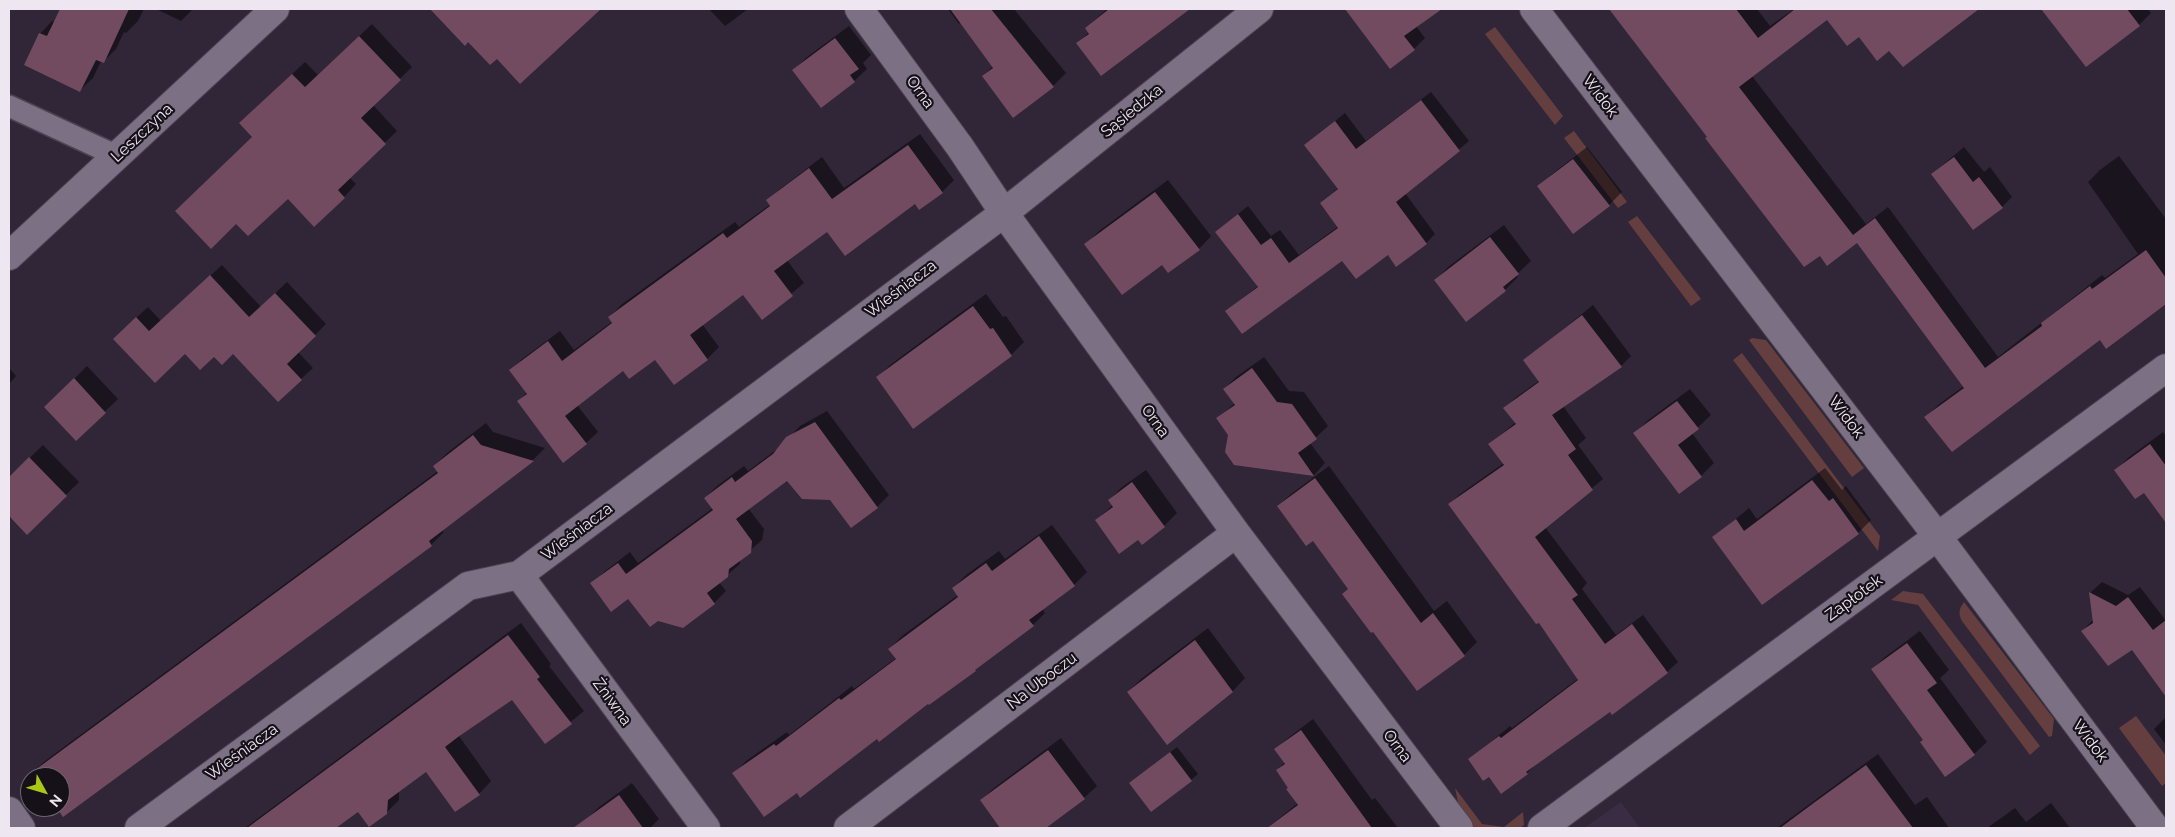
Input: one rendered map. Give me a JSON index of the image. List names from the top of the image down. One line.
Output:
{"streets":{"street":["Orna","Widok","Sąsiedzka","Leszczyna","Wieśniacza","Zapłotek","Na Uboczu","Żniwna"]},"crossings":[["Orna","Sąsiedzka"],["Orna","Wieśniacza"],["Orna","Na Uboczu"],["Widok","Zapłotek"],["Sąsiedzka","Wieśniacza"],["Wieśniacza","Żniwna"]],"north":"bottom right"}
